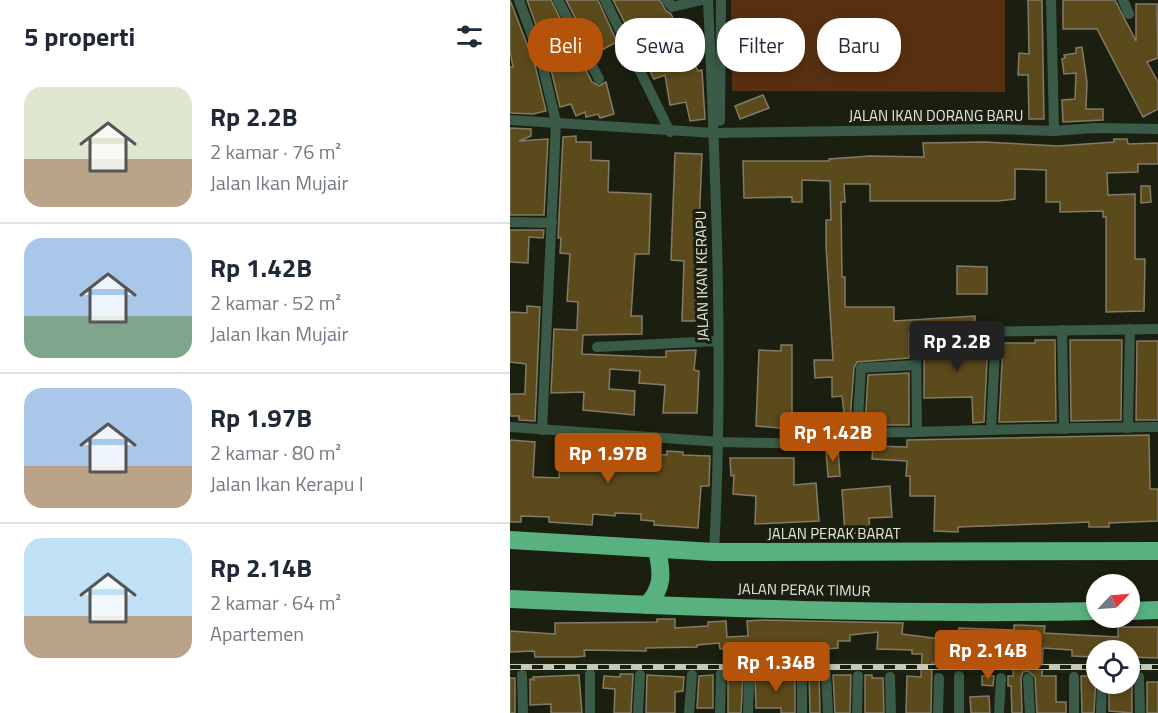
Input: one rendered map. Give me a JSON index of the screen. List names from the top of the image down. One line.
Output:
{"streets":{"highway":["JALAN PERAK BARAT","JALAN PERAK TIMUR"],"street":["JALAN IKAN DORANG BARU","JALAN IKAN KERAPU"]},"crossings":[["JALAN IKAN DORANG BARU","JALAN IKAN KERAPU"],["JALAN IKAN KERAPU","JALAN PERAK BARAT"]],"north":"top right","page":{"heading":"5 properti","chip":["Beli","Sewa","Filter","Baru"],"list":[{"name":"Rp 2.2B","note":"2 kamar · 76 m² · Jalan Ikan Mujair"},{"name":"Rp 1.42B","note":"2 kamar · 52 m² · Jalan Ikan Mujair"},{"name":"Rp 1.97B","note":"2 kamar · 80 m² · Jalan Ikan Kerapu I"},{"name":"Rp 2.14B","note":"2 kamar · 64 m² · Apartemen"}],"price":["Rp 2.2B","Rp 1.42B","Rp 1.97B","Rp 2.14B","Rp 1.34B"]}}
